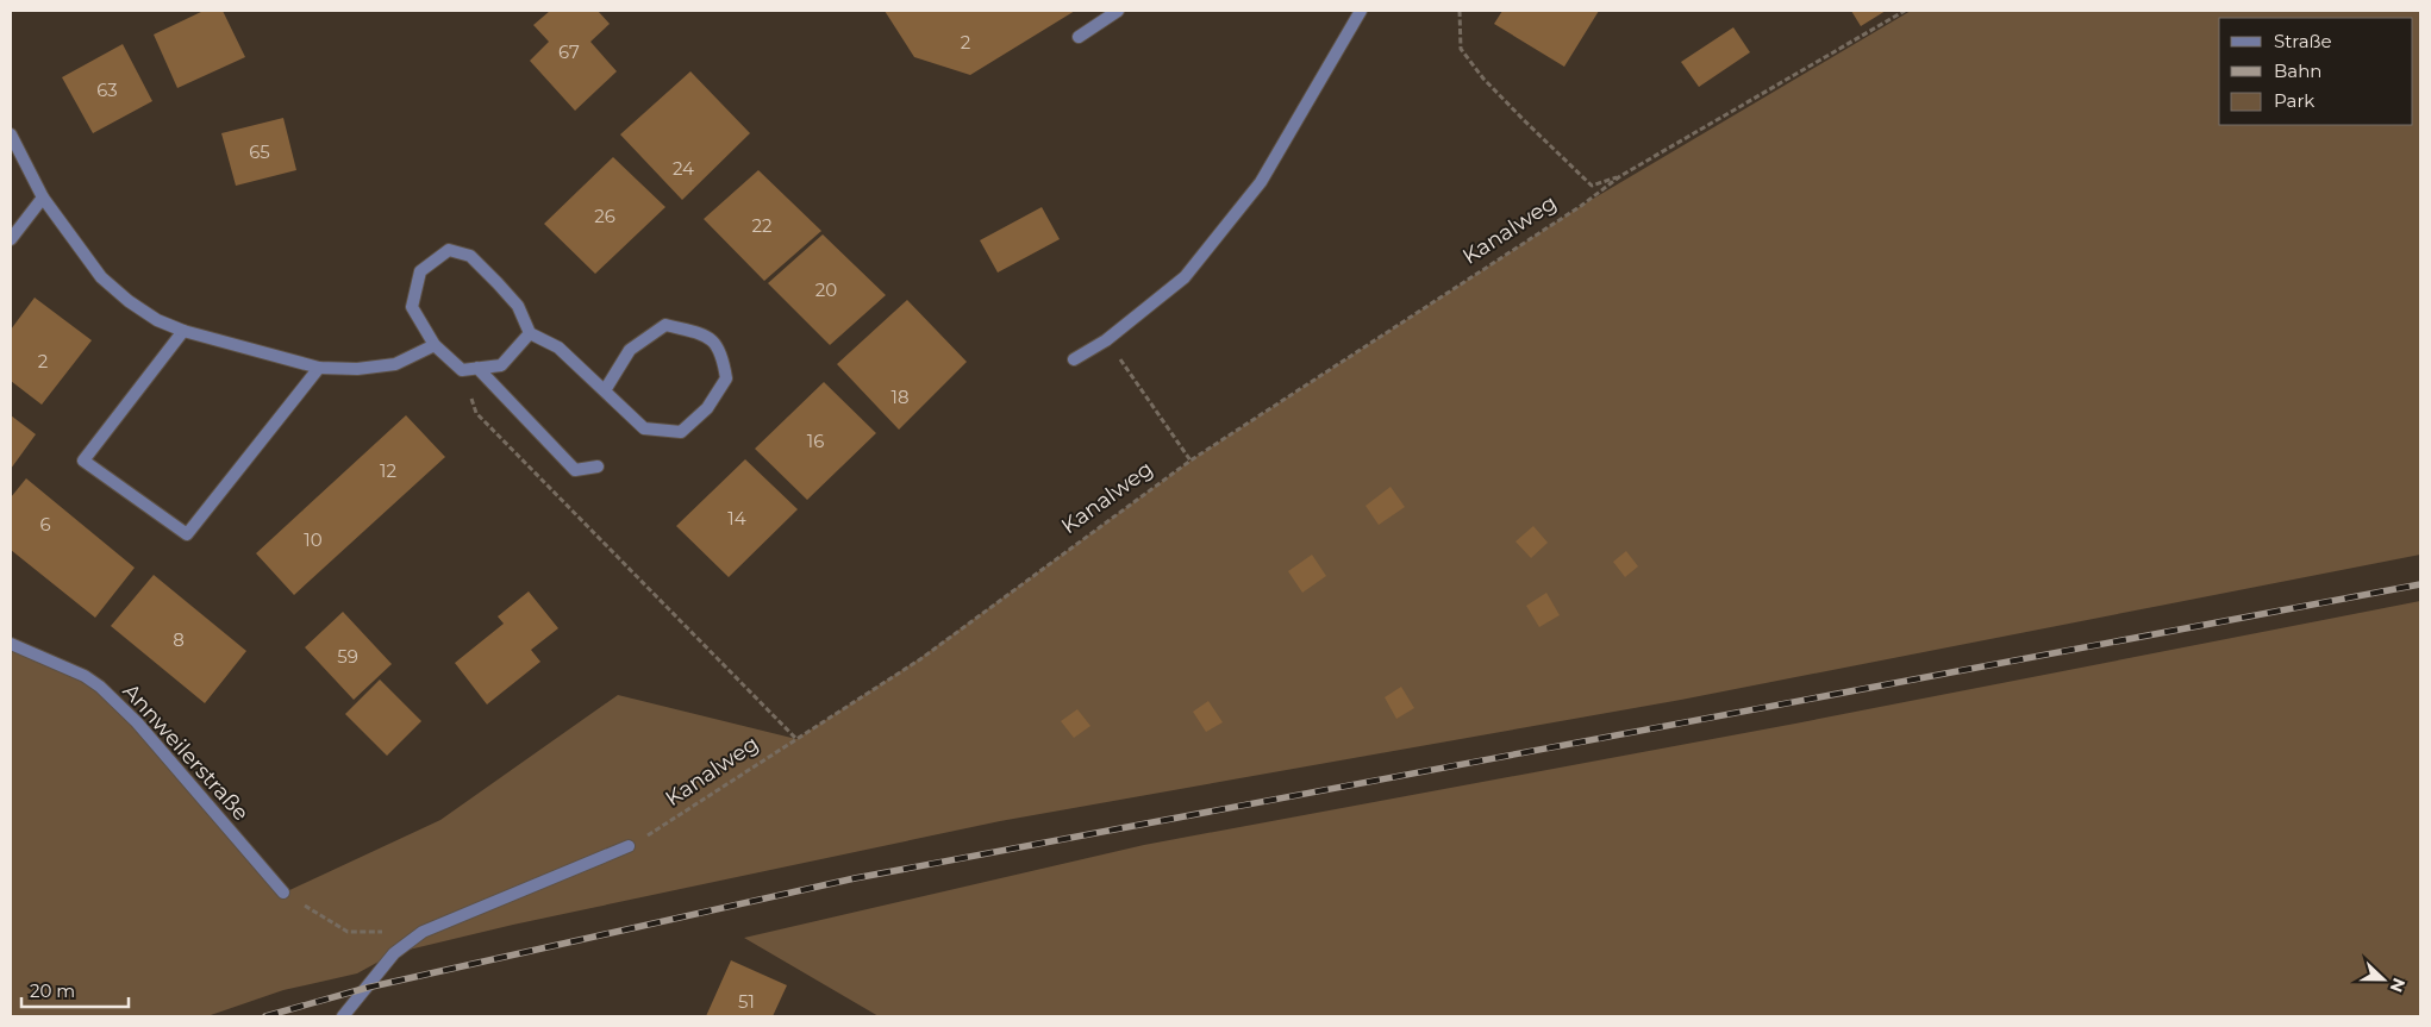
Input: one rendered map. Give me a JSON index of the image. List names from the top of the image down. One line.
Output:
{"streets":{"street":["Annweilerstraße"],"path":["Kanalweg"]},"house_numbers":["2","67","63","65","24","26","22","20","2","18","16","12","14","6","10","8","59","51"],"legend":["Straße","Bahn","Park"],"scale_bar":"20 m","north":"right"}
